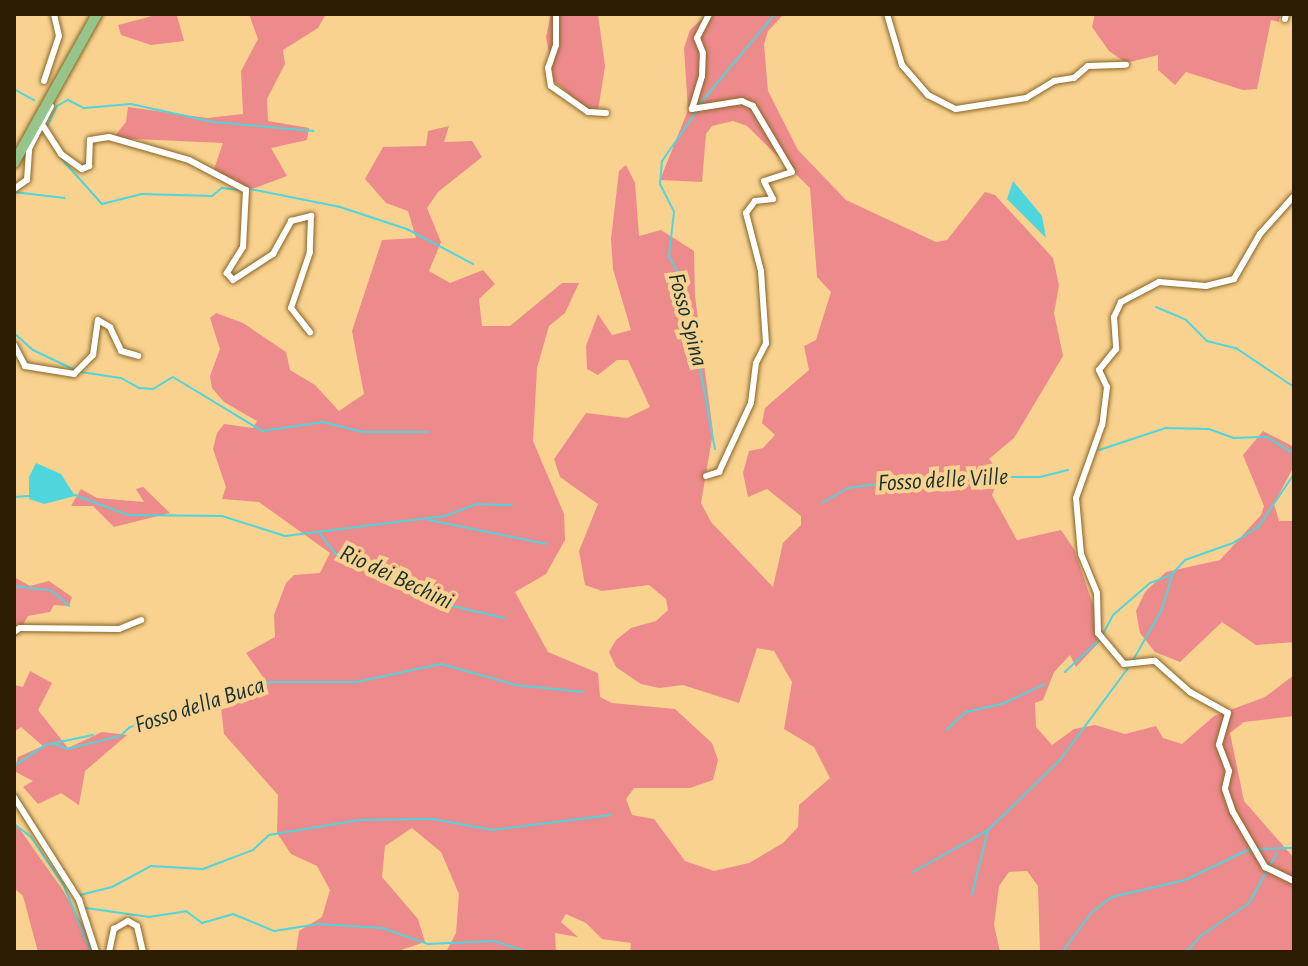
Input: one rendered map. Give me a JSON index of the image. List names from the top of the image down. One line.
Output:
{"water":["Fosso Spina","Fosso delle Ville","Rio dei Bechini","Fosso della Buca"]}
